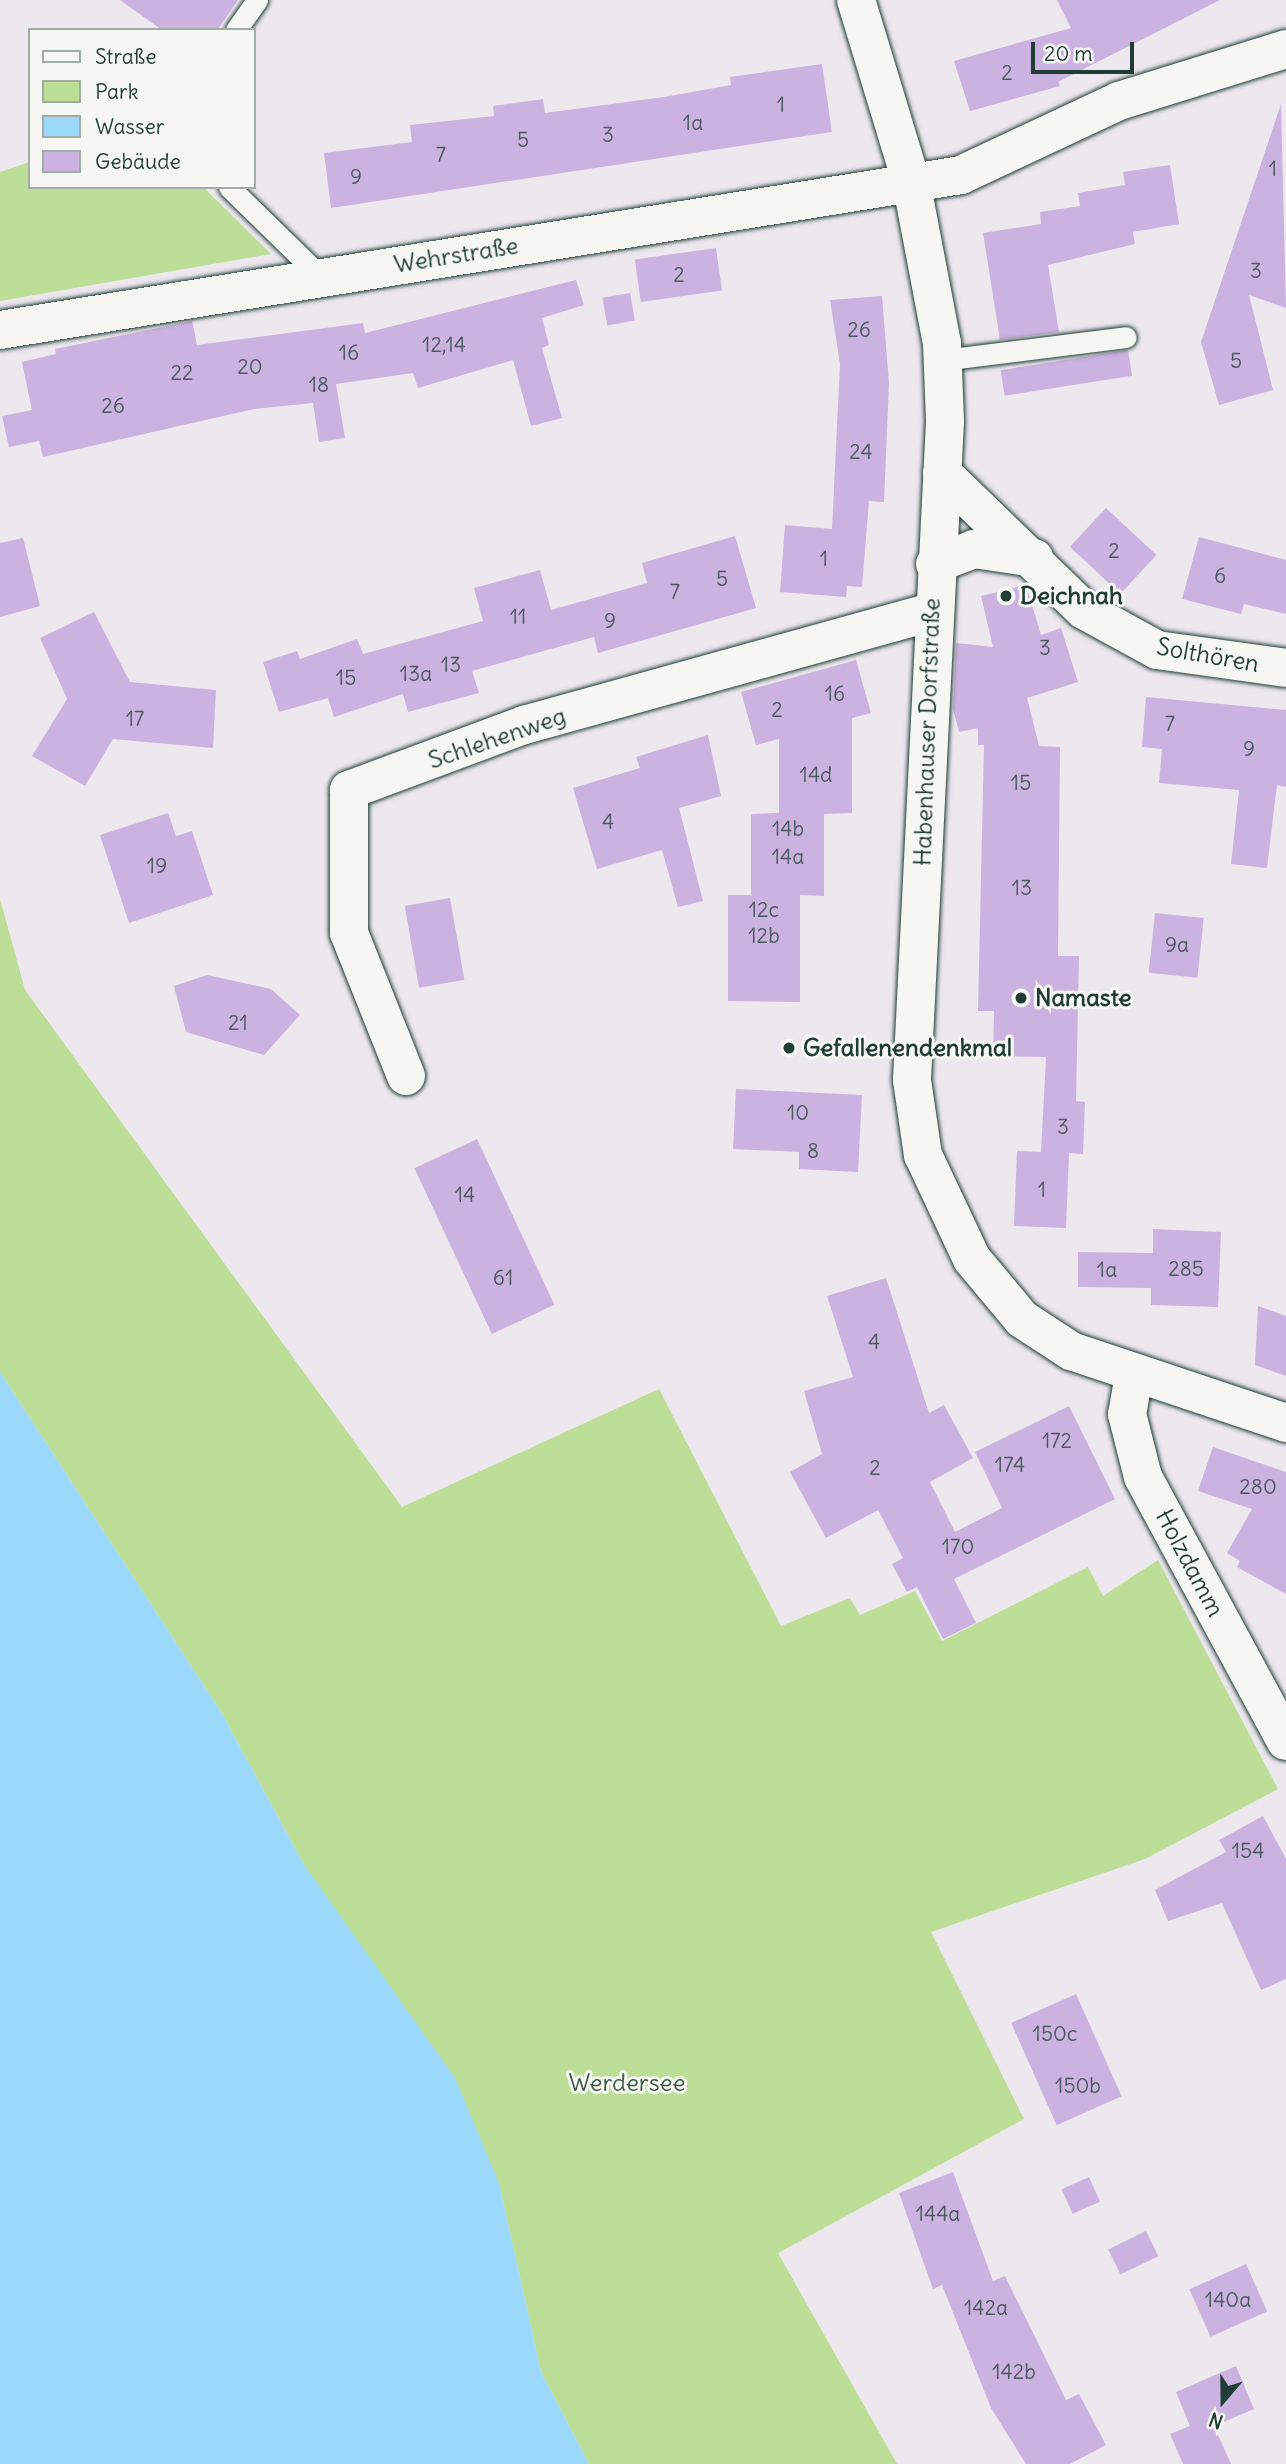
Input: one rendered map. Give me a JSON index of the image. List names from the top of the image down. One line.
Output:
{"streets":{"street":["Wehrstraße","Solthören","Habenhauser Dorfstraße","Schlehenweg","Holzdamm"]},"crossings":[["Wehrstraße","Habenhauser Dorfstraße"],["Solthören","Habenhauser Dorfstraße"],["Habenhauser Dorfstraße","Schlehenweg"],["Habenhauser Dorfstraße","Holzdamm"]],"parks":["Werdersee"],"places":["Deichnah","Namaste","Gefallenendenkmal"],"house_numbers":["2","1","1a","3","5","7","1","9","3","2","26","12,14","16","5","20","22","18","26","24","2","1","6","5","7","11","9","3","13","13a","15","16","2","17","7","9","14d","15","4","14b","14a","19","13","12c","12b","9a","21","10","3","8","1","14","285","1a","61","4","172","174","2","280","170","154","150c","150b","144a","140a","142a","142b"],"legend":["Straße","Park","Wasser","Gebäude"],"scale_bar":"20 m","north":"bottom"}
